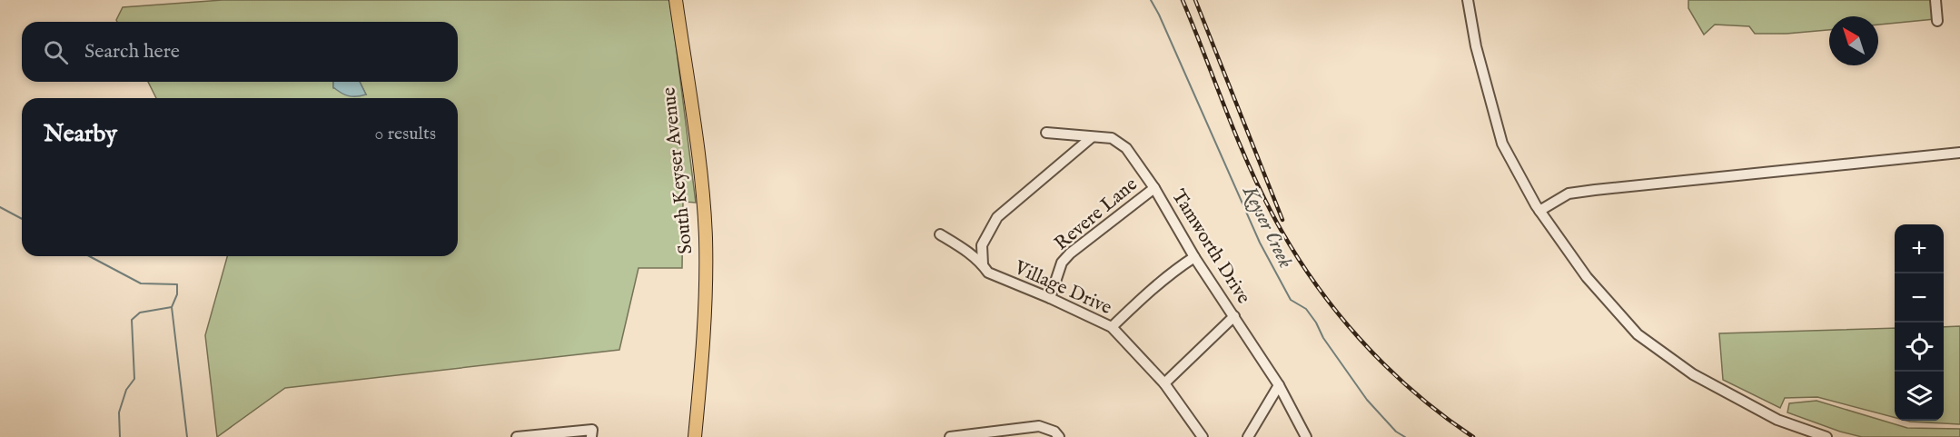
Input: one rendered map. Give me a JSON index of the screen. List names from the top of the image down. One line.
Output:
{"streets":{"main road":["South Keyser Avenue"],"street":["Revere Lane","Tamworth Drive","Village Drive"]},"crossings":[["Revere Lane","Tamworth Drive"],["Revere Lane","Village Drive"]],"water":["Keyser Creek"],"north":"top left","page":{"search":"Search here","heading":["Nearby","0 results"],"map_buttons":["+","−"]}}
